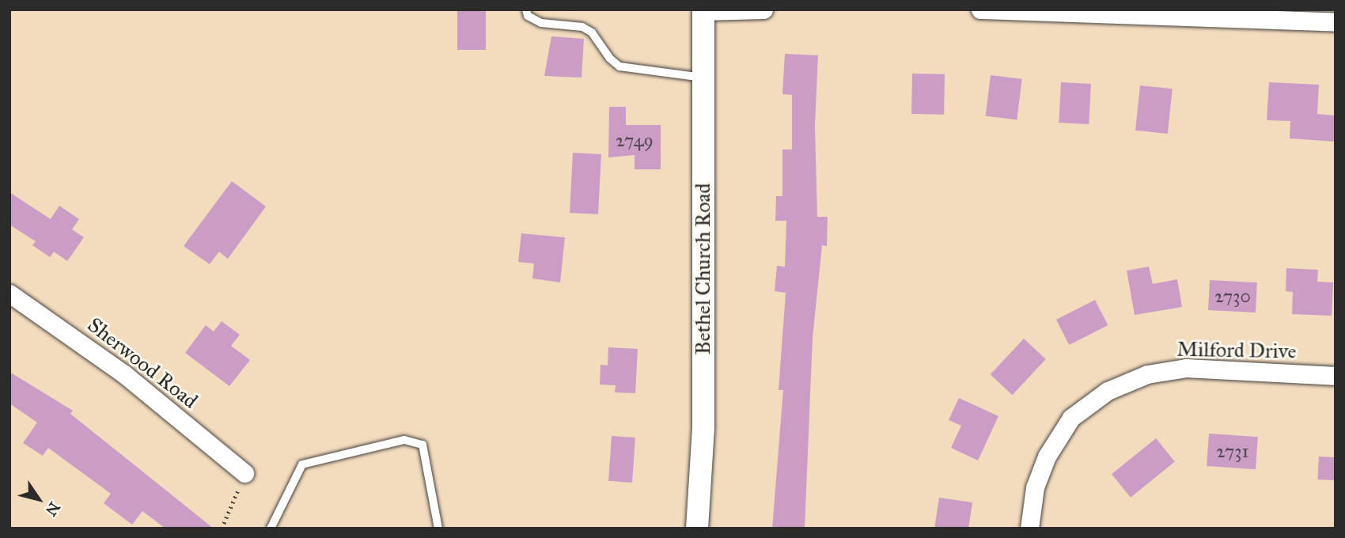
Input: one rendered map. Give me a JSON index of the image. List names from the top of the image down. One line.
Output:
{"streets":{"street":["Bethel Church Road","Milford Drive","Sherwood Road"]},"house_numbers":["2749","2730","2731"],"north":"bottom right"}
